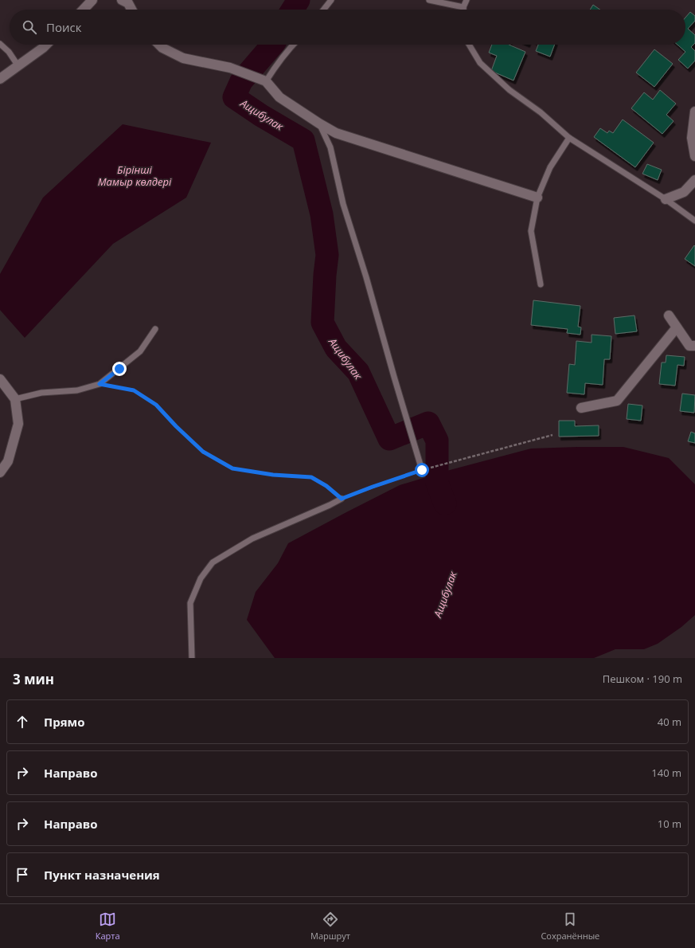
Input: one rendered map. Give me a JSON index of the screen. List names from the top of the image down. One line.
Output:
{"water":["Ащибулак","Бірінші Мамыр көлдері"],"page":{"search":"Поиск","heading":["3 мин","Пешком · 190 m"],"list":[["Прямо","40 m"],["Направо","140 m"],["Направо","10 m"],"Пункт назначения"],"nav":["Карта","Маршрут","Сохранённые"]}}
